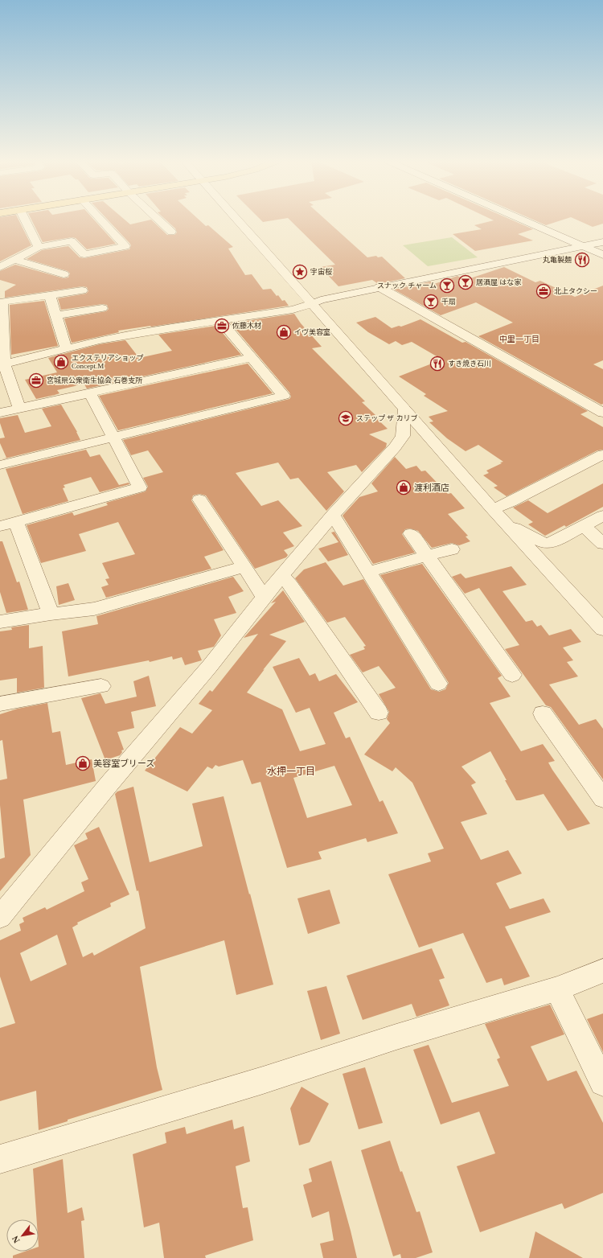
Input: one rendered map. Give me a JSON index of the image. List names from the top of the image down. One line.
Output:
{"districts":["中里一丁目","水押一丁目"],"places":{"restaurant":["丸亀製麺","すき焼き石川"],"place":["宇宙桜"],"bar":["居酒屋 はな家","スナック チャーム","千扇"],"office":["北上タクシー","佐藤木材","宮城県公衆衛生協会 石巻支所"],"shop":["イヴ美容室","エクステリアショップ Concept.M","渡利酒店","美容室ブリーズ"],"school or university":["ステップ ザ カリブ"]},"north":"bottom left"}
